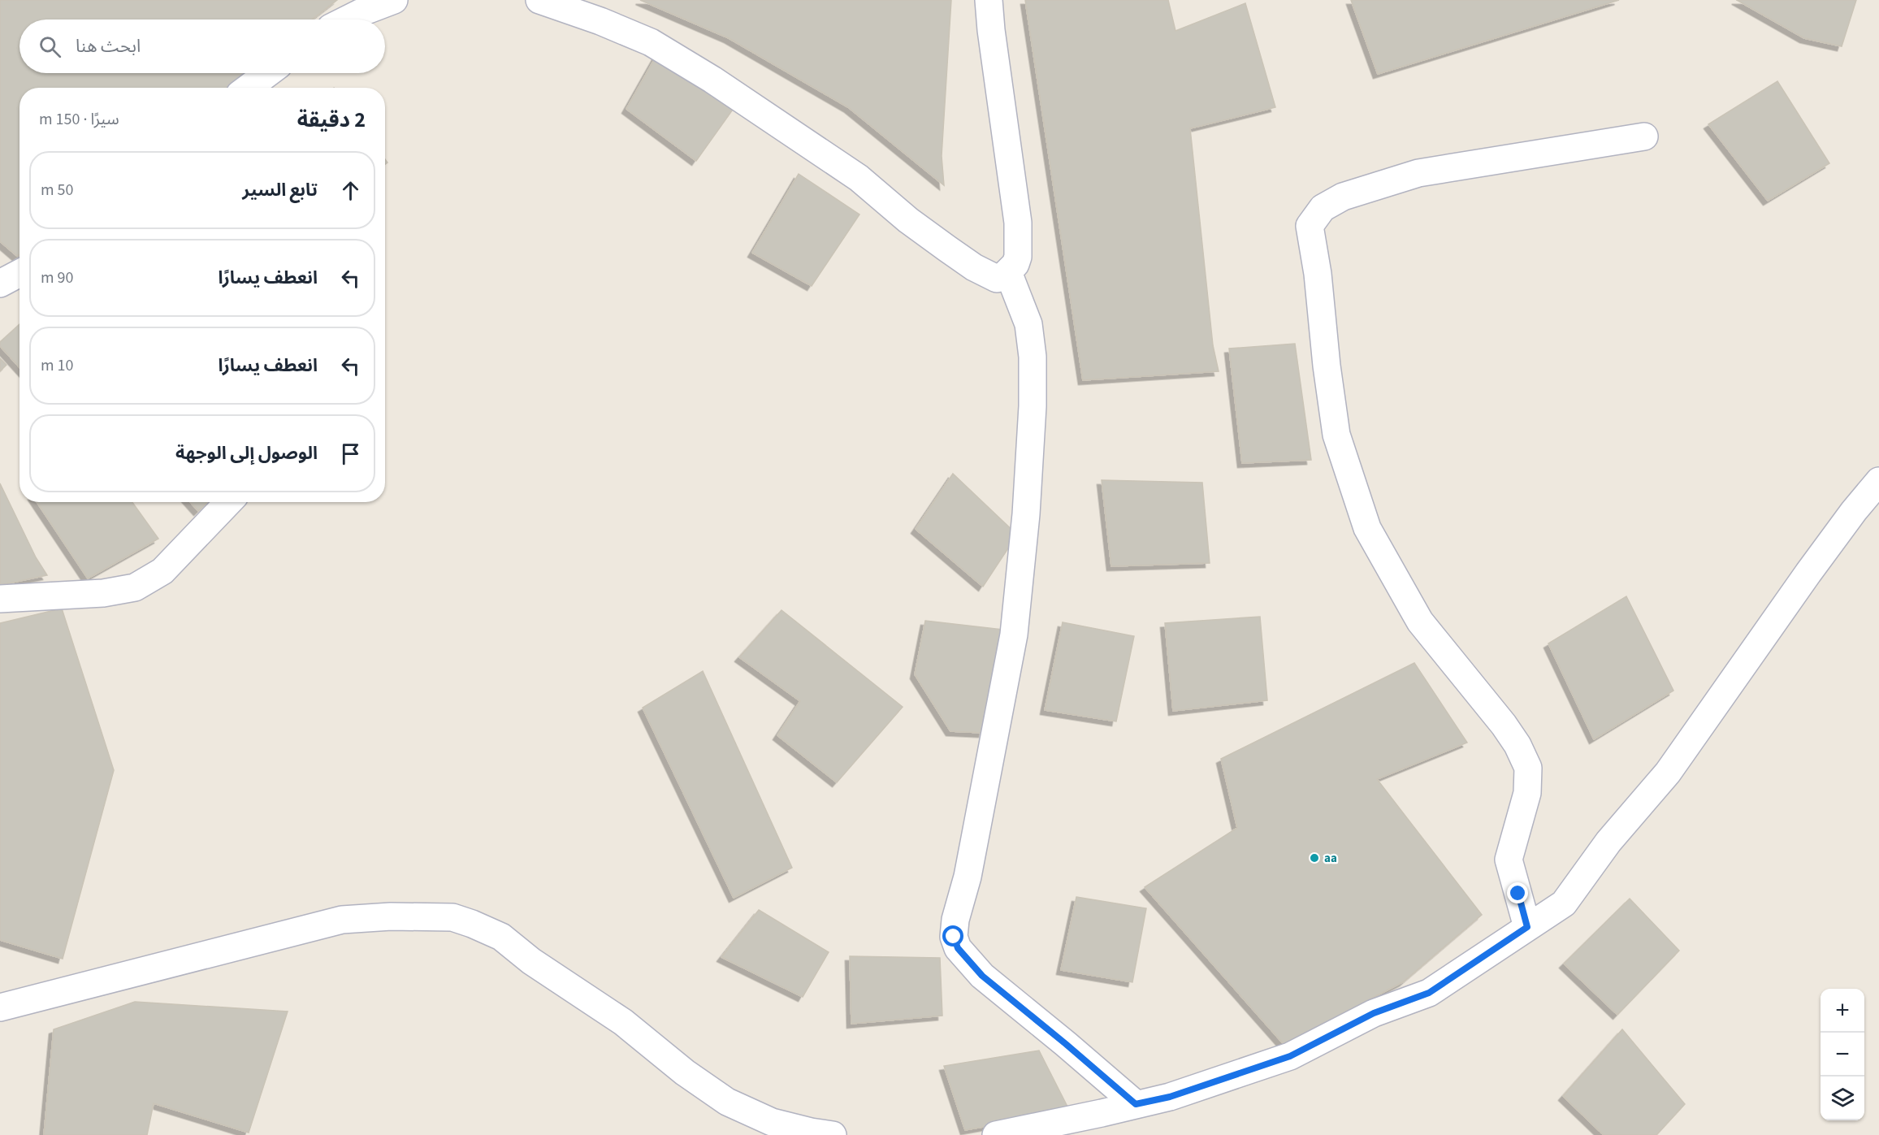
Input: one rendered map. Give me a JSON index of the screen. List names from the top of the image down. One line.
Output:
{"places":["aa"],"page":{"search":"ابحث هنا","heading":["2 دقيقة","سيرًا · 150 m"],"list":[["تابع السير","50 m"],["انعطف يسارًا","90 m"],["انعطف يسارًا","10 m"],"الوصول إلى الوجهة"],"map_buttons":["+","−"]}}
